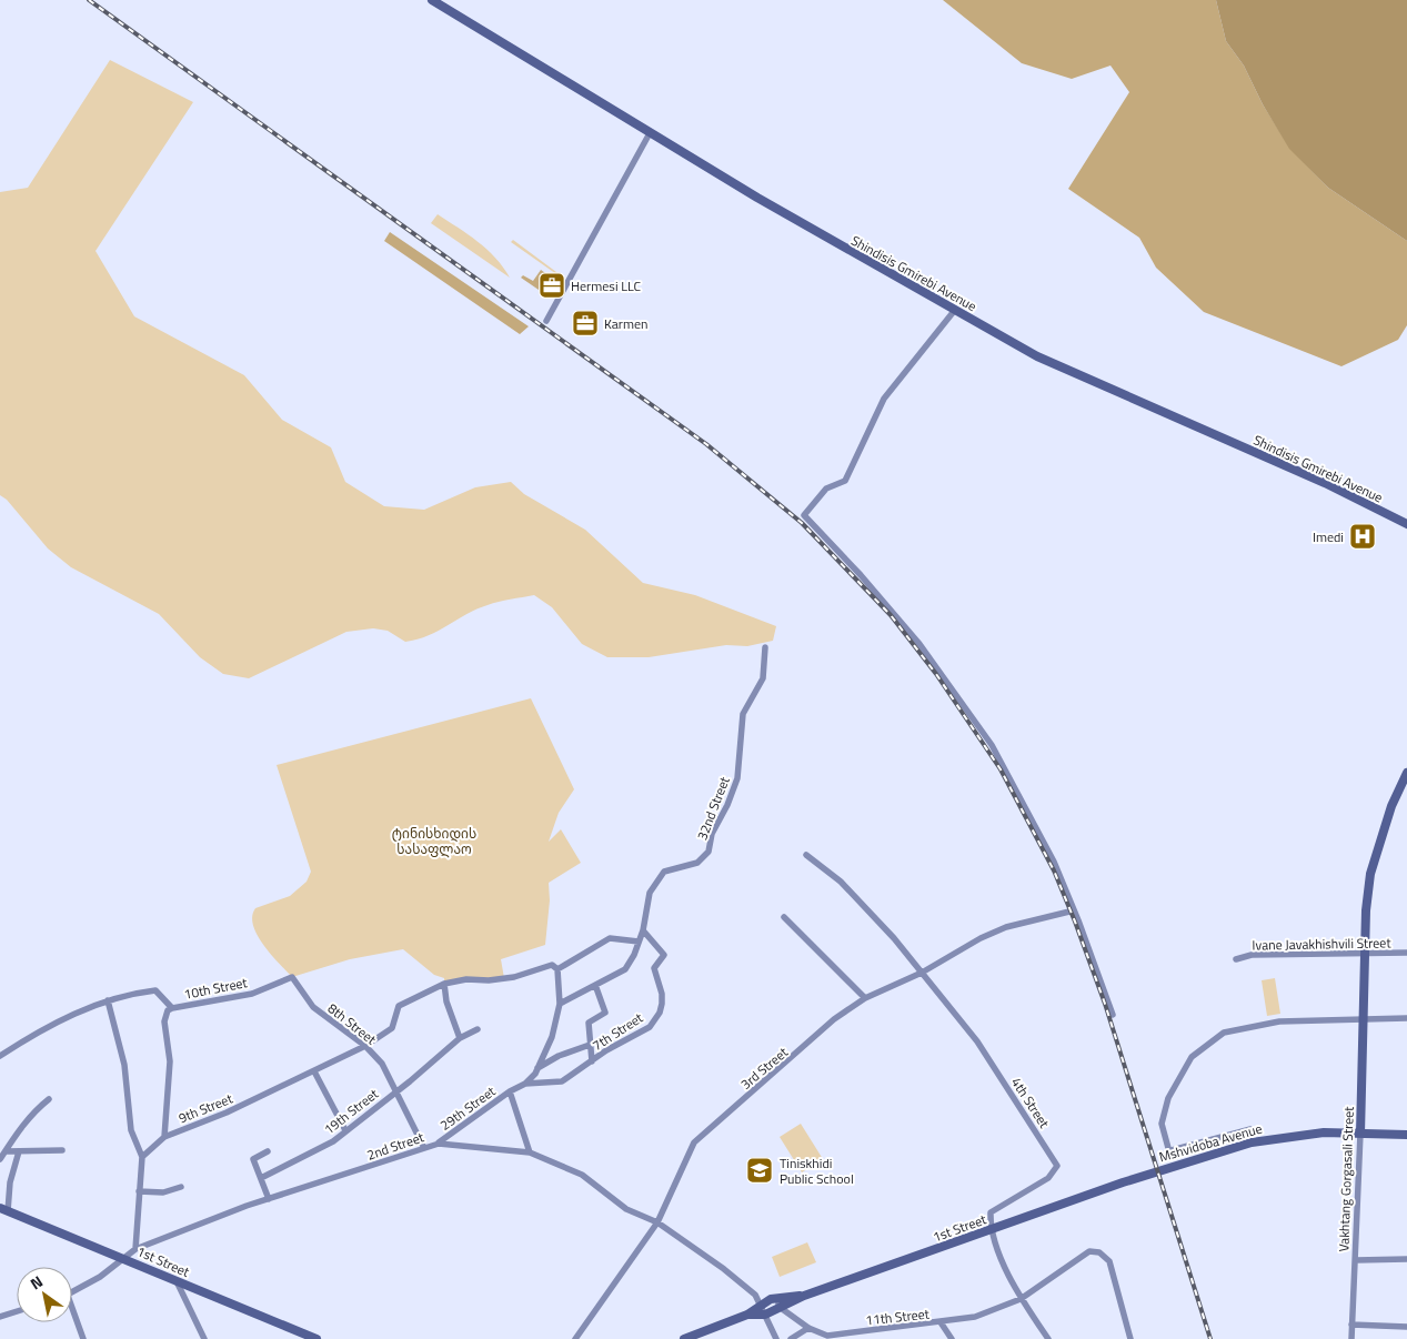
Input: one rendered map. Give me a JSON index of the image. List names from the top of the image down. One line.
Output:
{"streets":{"main road":["Shindisis Gmirebi Avenue","Mshvidoba Avenue","Vakhtang Gorgasali Street","1st Street"],"street":["32nd Street","Ivane Javakhishvili Street","10th Street","8th Street","7th Street","3rd Street","4th Street","9th Street","29th Street","19th Street","2nd Street","11th Street"]},"crossings":[["32nd Street","7th Street"],["Ivane Javakhishvili Street","Vakhtang Gorgasali Street"],["10th Street","8th Street"],["10th Street","9th Street"],["8th Street","9th Street"],["8th Street","19th Street"],["8th Street","2nd Street"],["7th Street","29th Street"],["3rd Street","4th Street"],["3rd Street","2nd Street"],["4th Street","1st Street"],["29th Street","2nd Street"],["Mshvidoba Avenue","Vakhtang Gorgasali Street"],["Mshvidoba Avenue","1st Street"],["2nd Street","1st Street"],["1st Street","11th Street"]],"parks":["ტინისხიდის სასაფლაო"],"places":{"office":["Hermesi LLC","Karmen"],"hospital":["Imedi"],"school or university":["Tiniskhidi Public School"]},"north":"top left"}
